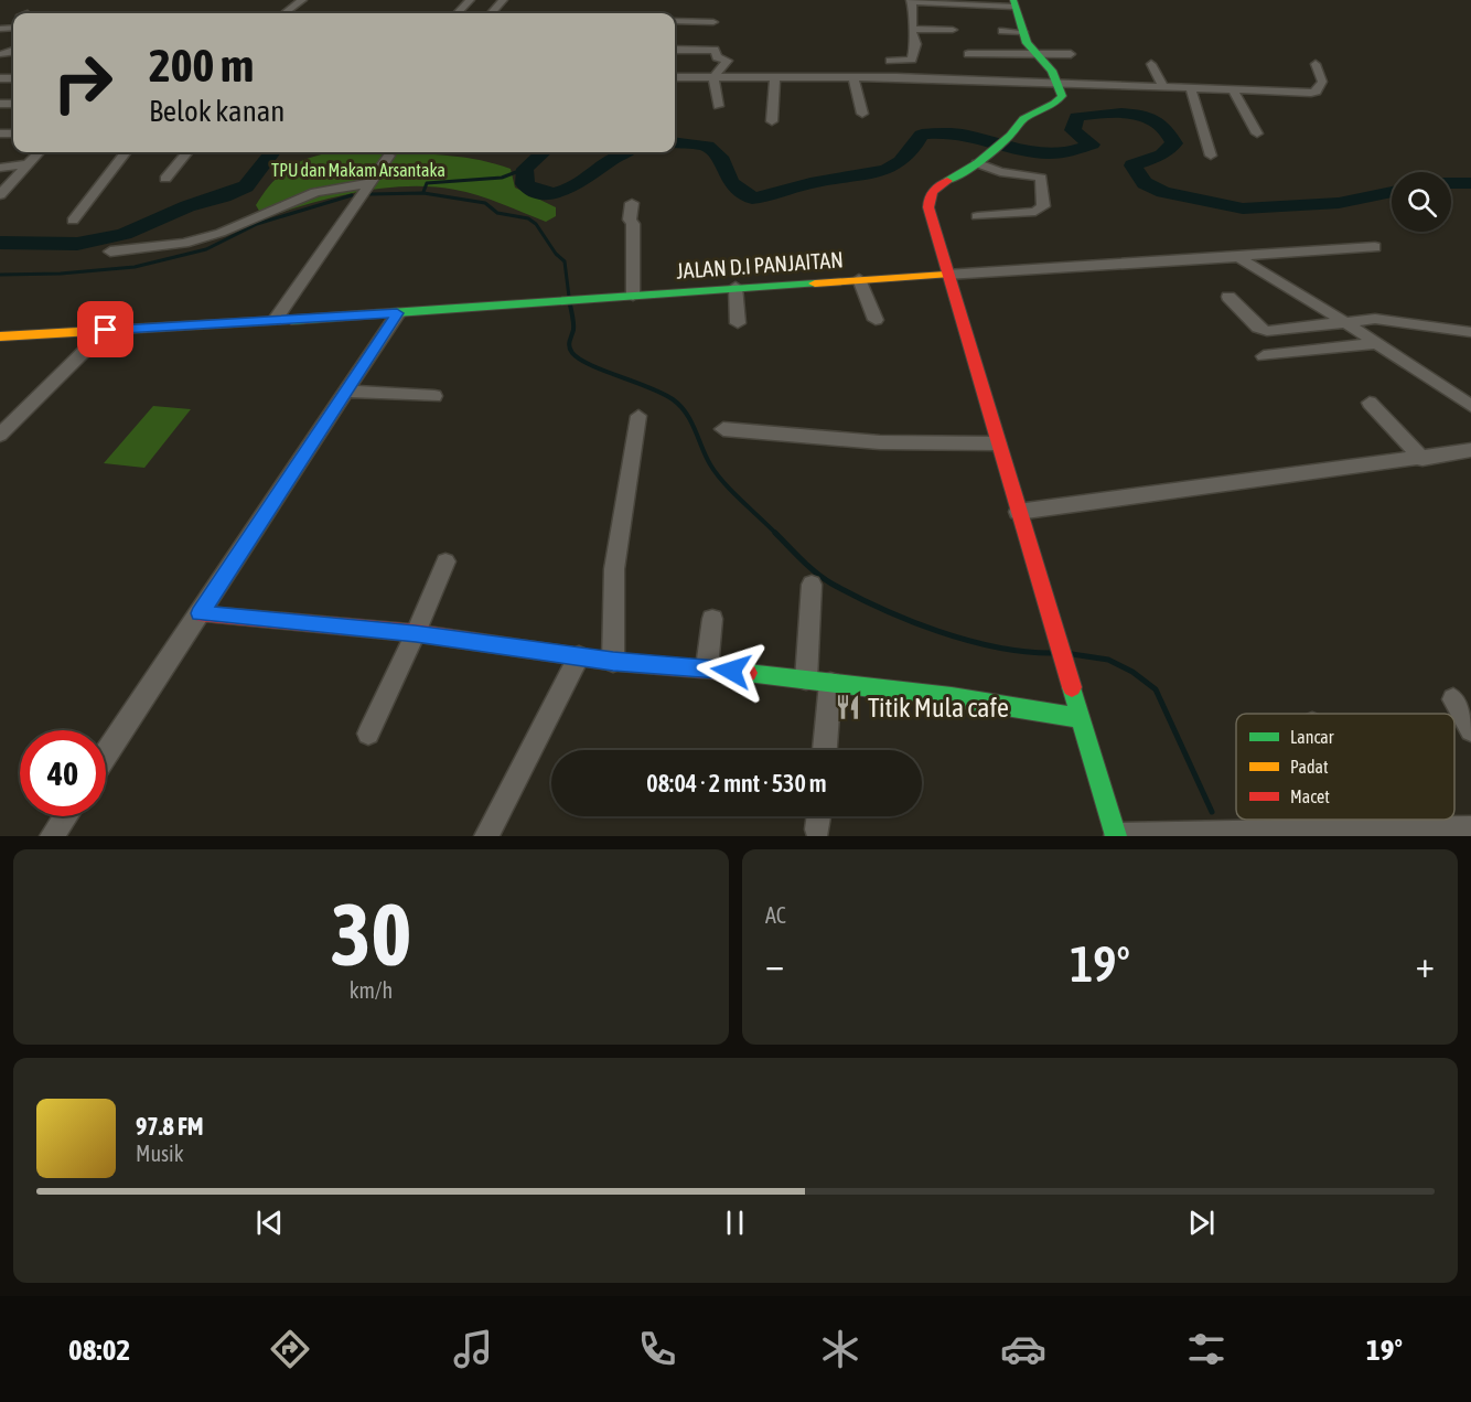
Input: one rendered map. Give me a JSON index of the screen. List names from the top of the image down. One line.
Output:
{"streets":{"street":["JALAN D.I PANJAITAN"]},"parks":["TPU dan Makam Arsantaka"],"places":{"restaurant":["Titik Mula cafe"]},"legend":["Lancar","Padat","Macet"],"page":{"turn":["200 m","Belok kanan"],"limit":"40","trip":"08:04 · 2 mnt · 530 m","tile":[["30","km/h"],"AC"],"heat":["−","19°","+"],"song":["97.8 FM","Musik"],"tabs":["08:02","19°"]}}
